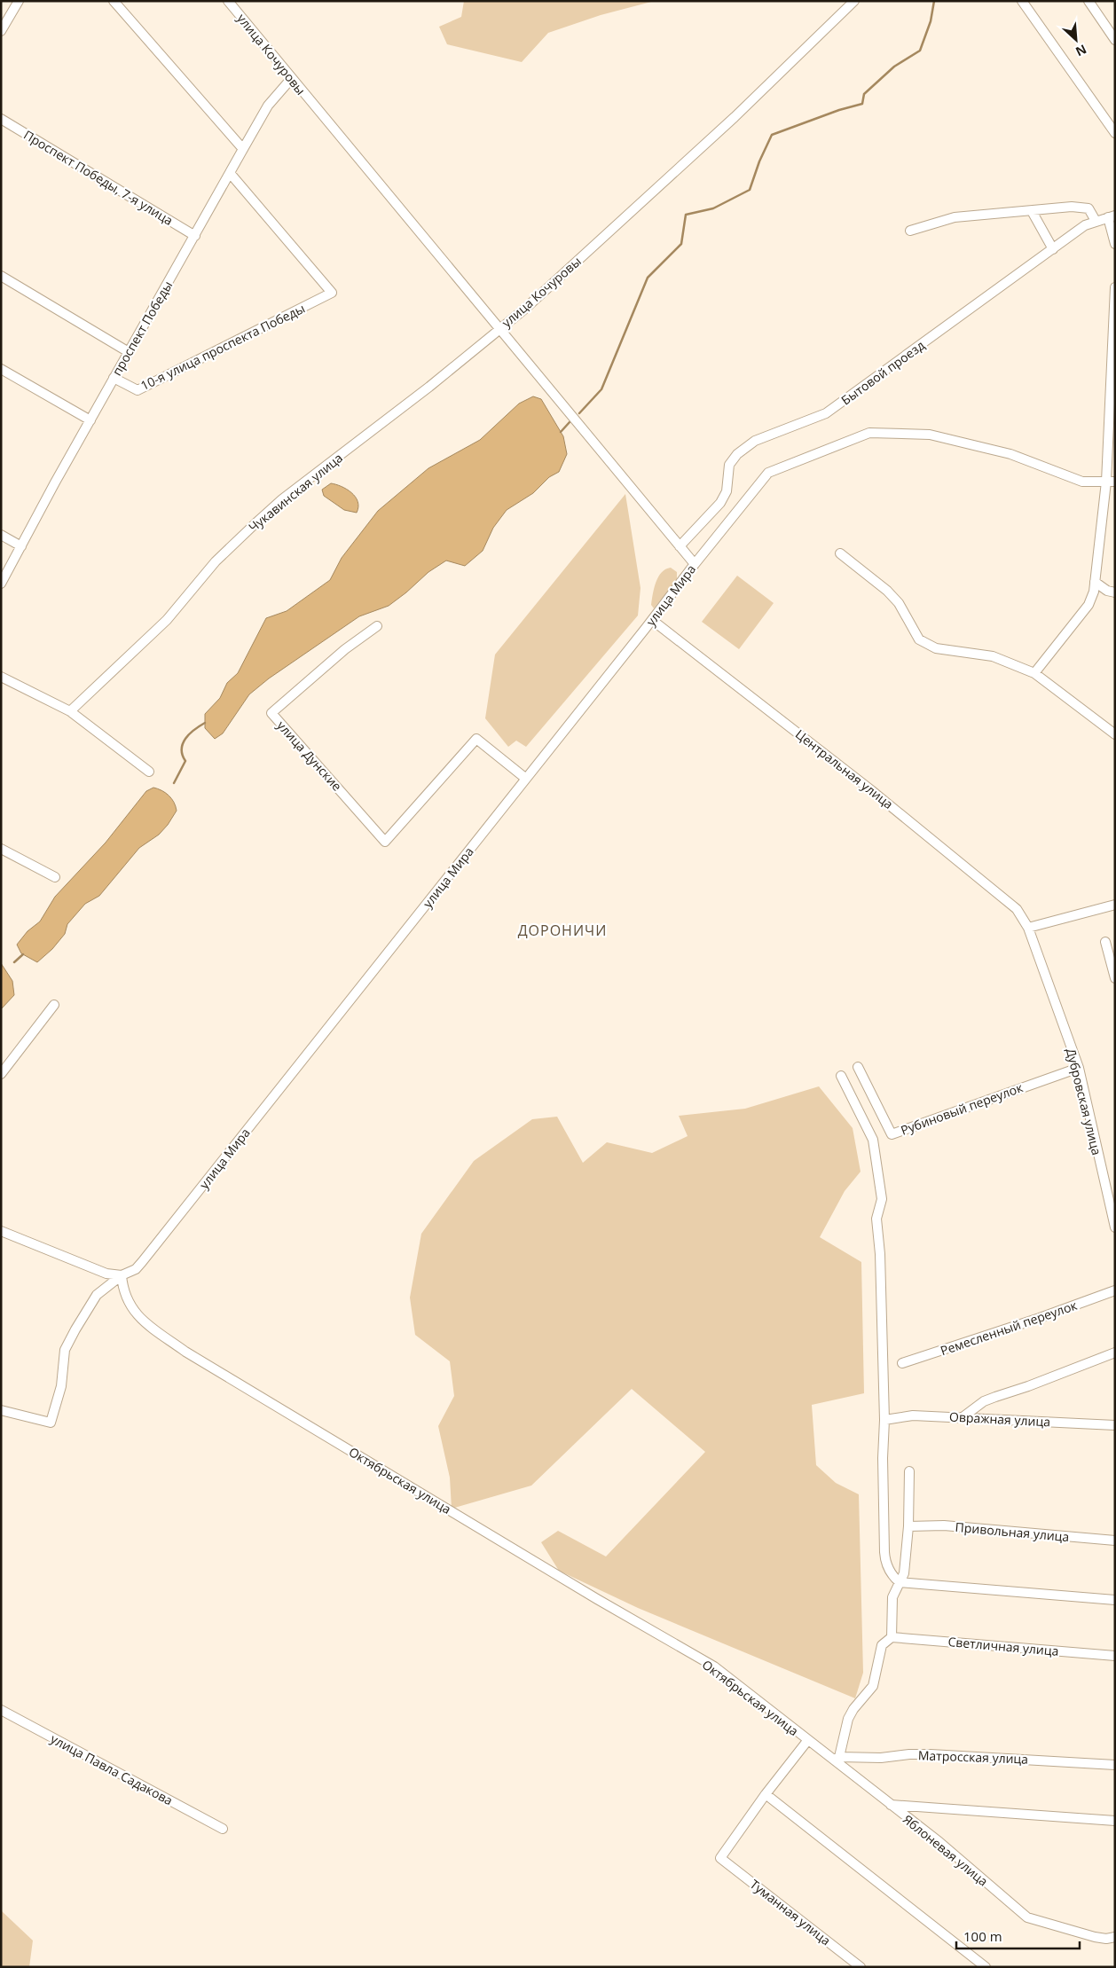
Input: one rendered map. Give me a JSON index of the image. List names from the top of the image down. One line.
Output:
{"streets":{"street":["улица Кочуровы","Проспект Победы, 7-я улица","проспект Победы","10-я улица проспекта Победы","Бытовой проезд","Чукавинская улица","улица Мира","улица Дунские","Центральная улица","Дубровская улица","Рубиновый переулок","Ремесленный переулок","Овражная улица","Октябрьская улица","Привольная улица","Светличная улица","Матросская улица","улица Павла Садакова","Яблоневая улица","Туманная улица"]},"crossings":[["улица Кочуровы","проспект Победы"],["улица Кочуровы","Чукавинская улица"],["Проспект Победы, 7-я улица","проспект Победы"],["проспект Победы","10-я улица проспекта Победы"],["улица Мира","улица Дунские"],["улица Мира","Центральная улица"],["улица Мира","Октябрьская улица"],["Центральная улица","Дубровская улица"],["Дубровская улица","Рубиновый переулок"],["Октябрьская улица","Яблоневая улица"],["Матросская улица","Яблоневая улица"]],"districts":["ДОРОНИЧИ"],"scale_bar":"100 m","north":"bottom right"}
